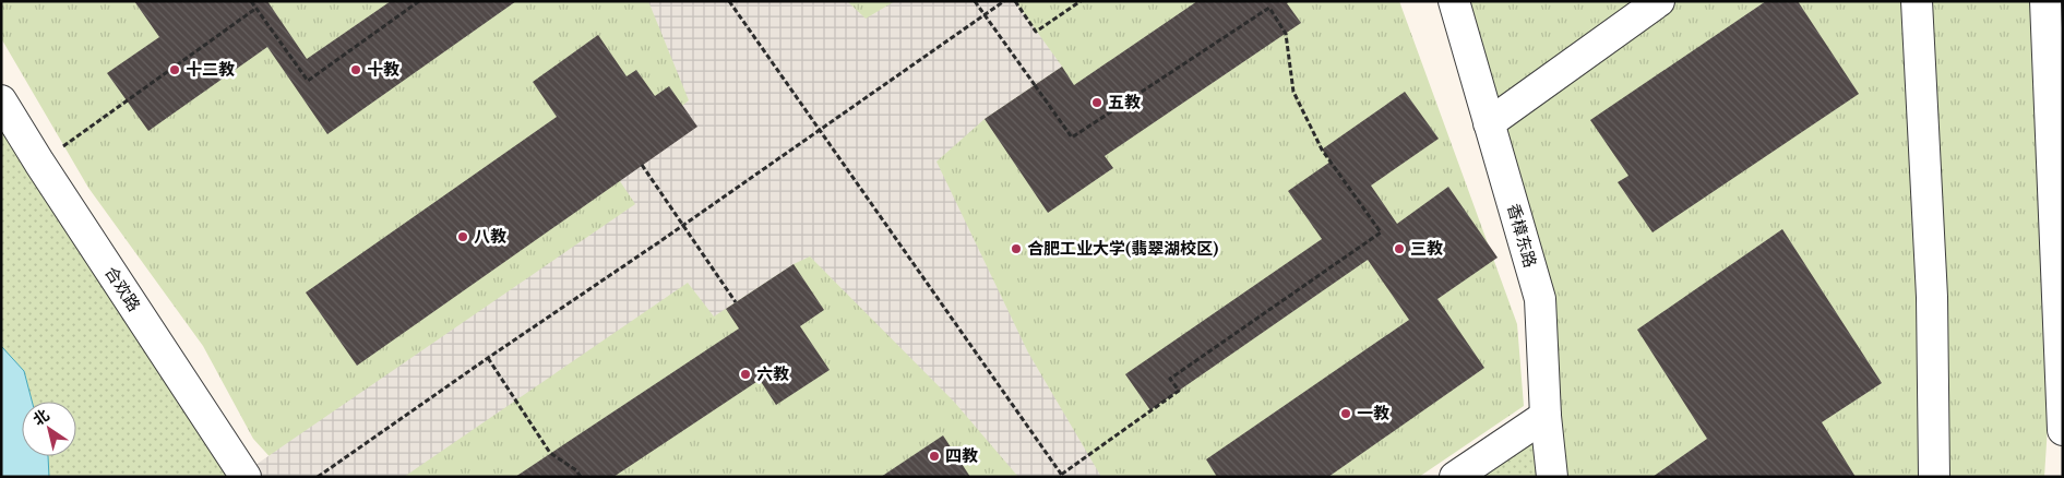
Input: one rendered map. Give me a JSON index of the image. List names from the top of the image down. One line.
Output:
{"streets":{"street":["香樟东路","合欢路"]},"places":["十二教","十教","五教","八教","合肥工业大学(翡翠湖校区)","三教","六教","一教","四教"],"north":"top left"}
